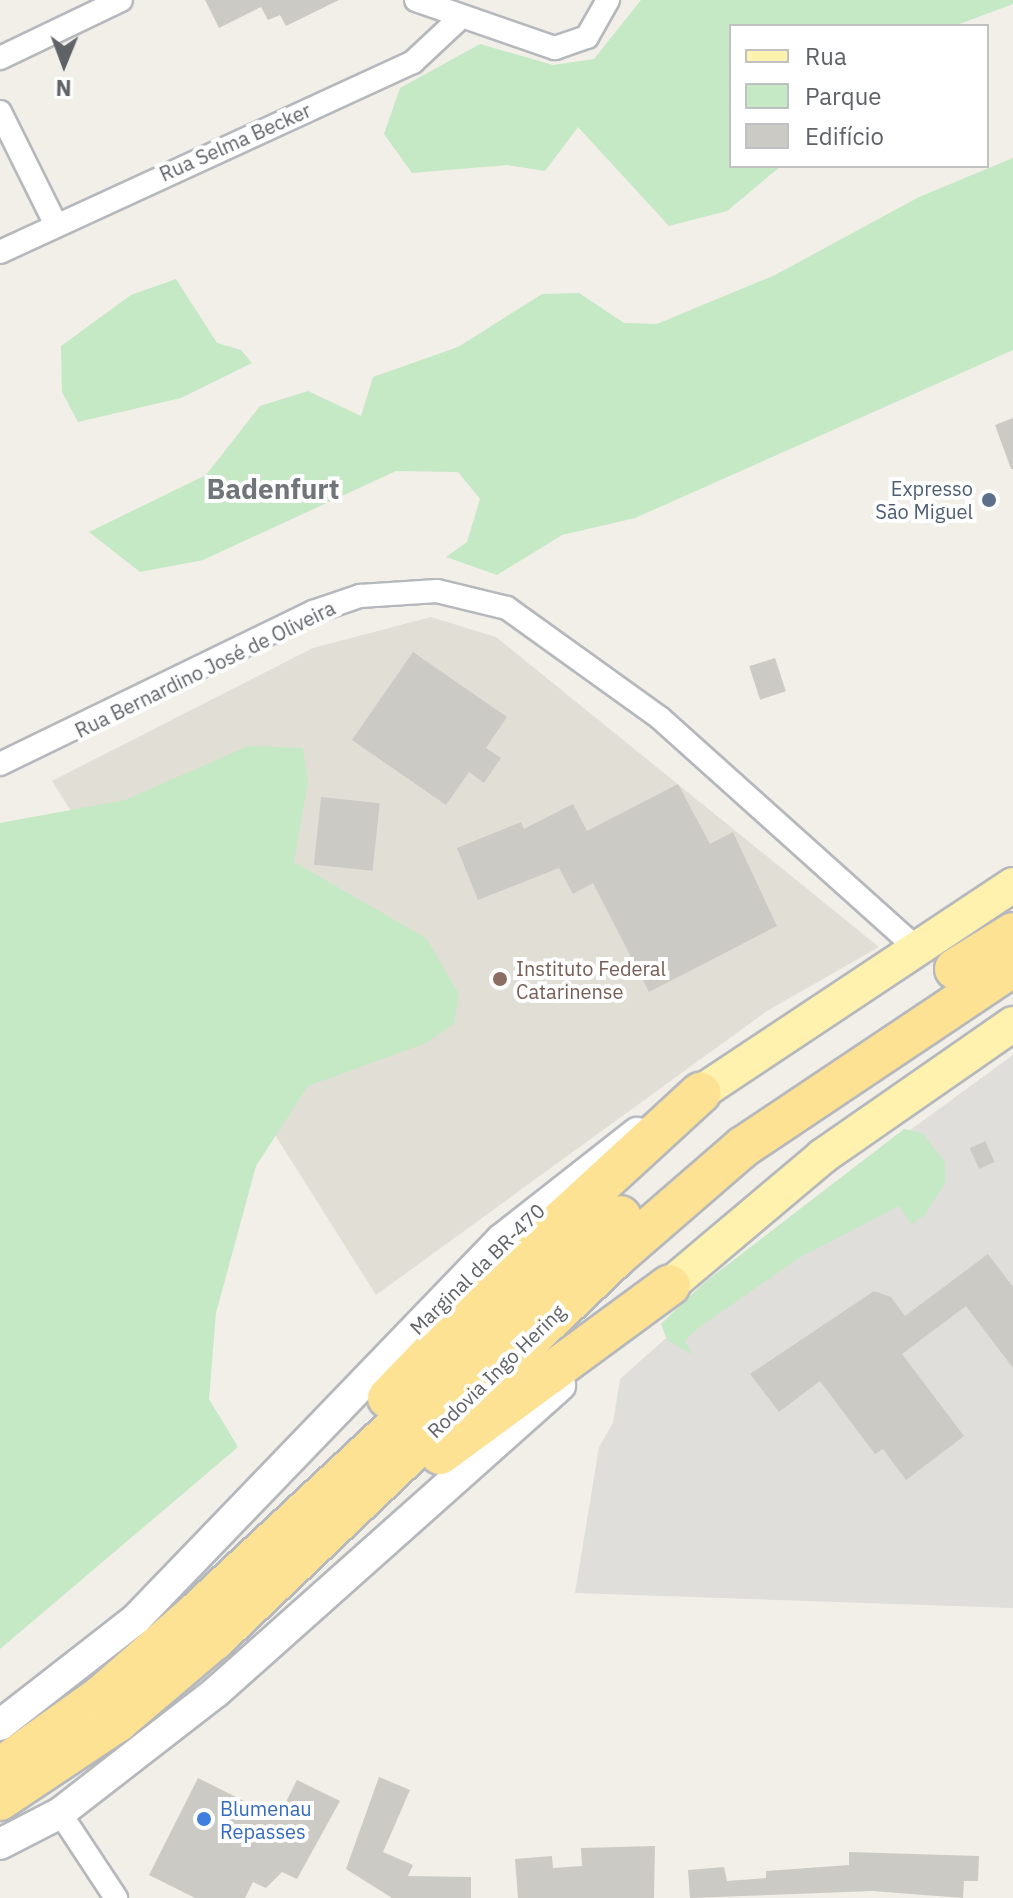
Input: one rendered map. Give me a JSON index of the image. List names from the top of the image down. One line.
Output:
{"streets":{"highway":["Rodovia Ingo Hering"],"main road":["Marginal da BR-470"],"street":["Rua Selma Becker","Rua Bernardino José de Oliveira"]},"crossings":[["Rua Bernardino José de Oliveira","Marginal da BR-470"]],"districts":["Badenfurt"],"places":["Expresso São Miguel","Instituto Federal Catarinense","Blumenau Repasses"],"legend":["Rua","Parque","Edifício"],"north":"bottom"}
